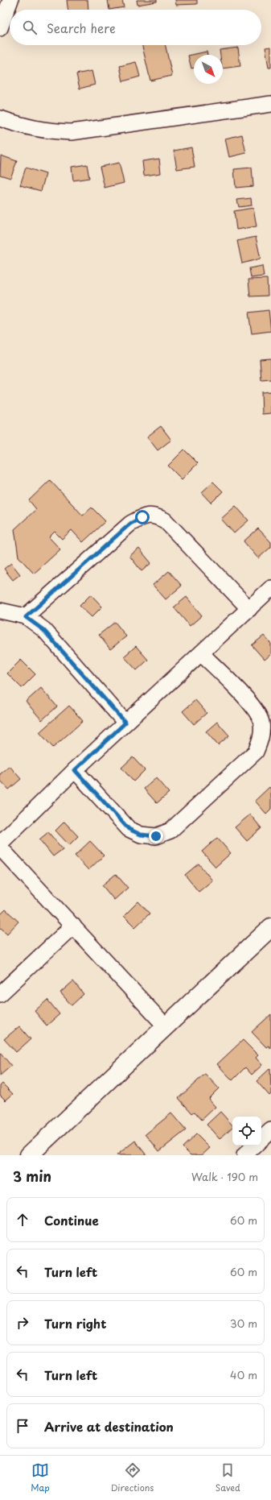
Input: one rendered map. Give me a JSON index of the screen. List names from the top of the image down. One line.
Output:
{"north":"bottom right","page":{"search":"Search here","heading":["3 min","Walk · 190 m"],"list":[["Continue","60 m"],["Turn left","60 m"],["Turn right","30 m"],["Turn left","40 m"],"Arrive at destination"],"nav":["Map","Directions","Saved"]}}
